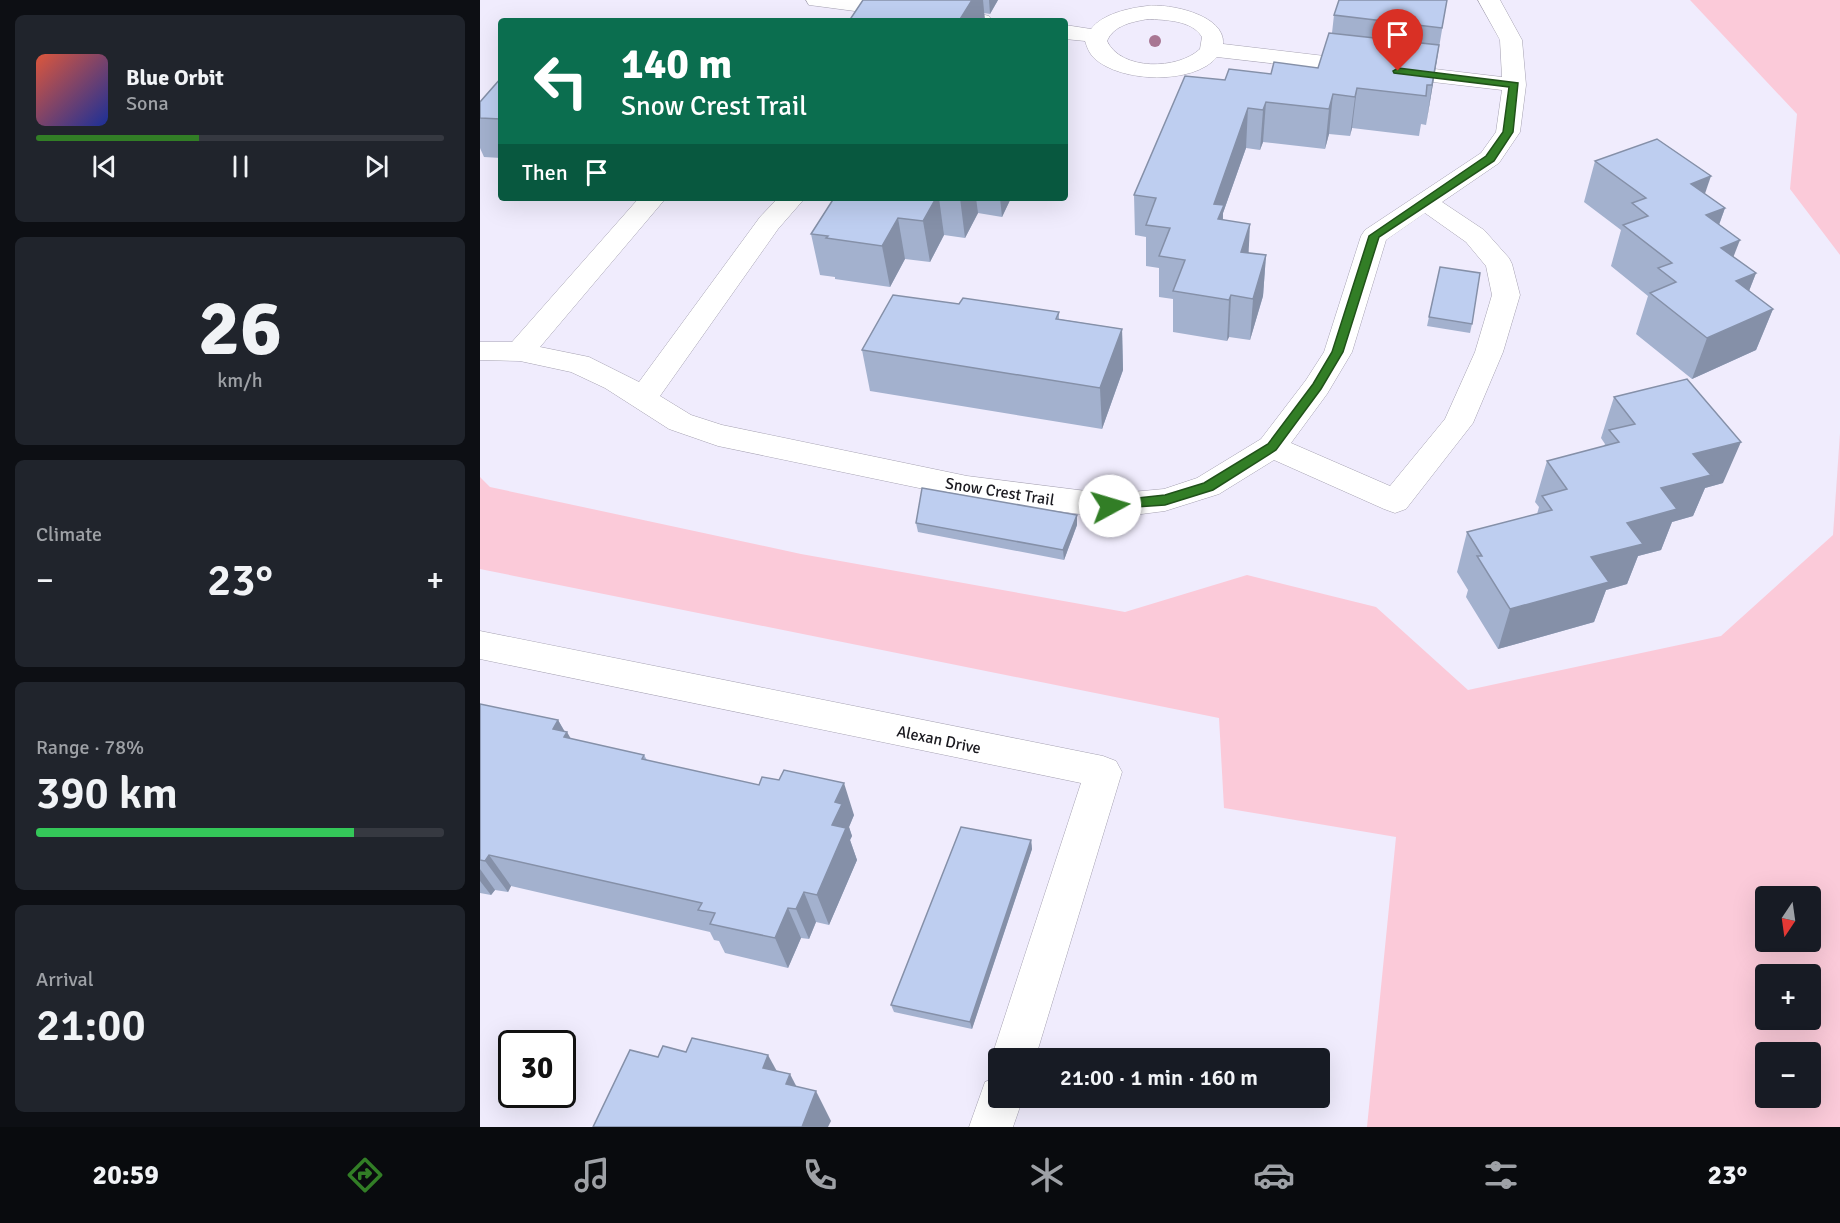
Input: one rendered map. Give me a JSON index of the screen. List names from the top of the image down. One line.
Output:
{"streets":{"street":["Snow Crest Trail","Alexan Drive"]},"north":"bottom","page":{"turn":["140 m","Snow Crest Trail"],"song":["Blue Orbit","Sona"],"then":"Then","tile":[["26","km/h"],"Climate",["Range · 78%","390 km"],["Arrival","21:00"]],"heat":["−","23°","+"],"map_buttons":["+","−"],"limit":"30","trip":"21:00 · 1 min · 160 m","tabs":["20:59","23°"]}}
